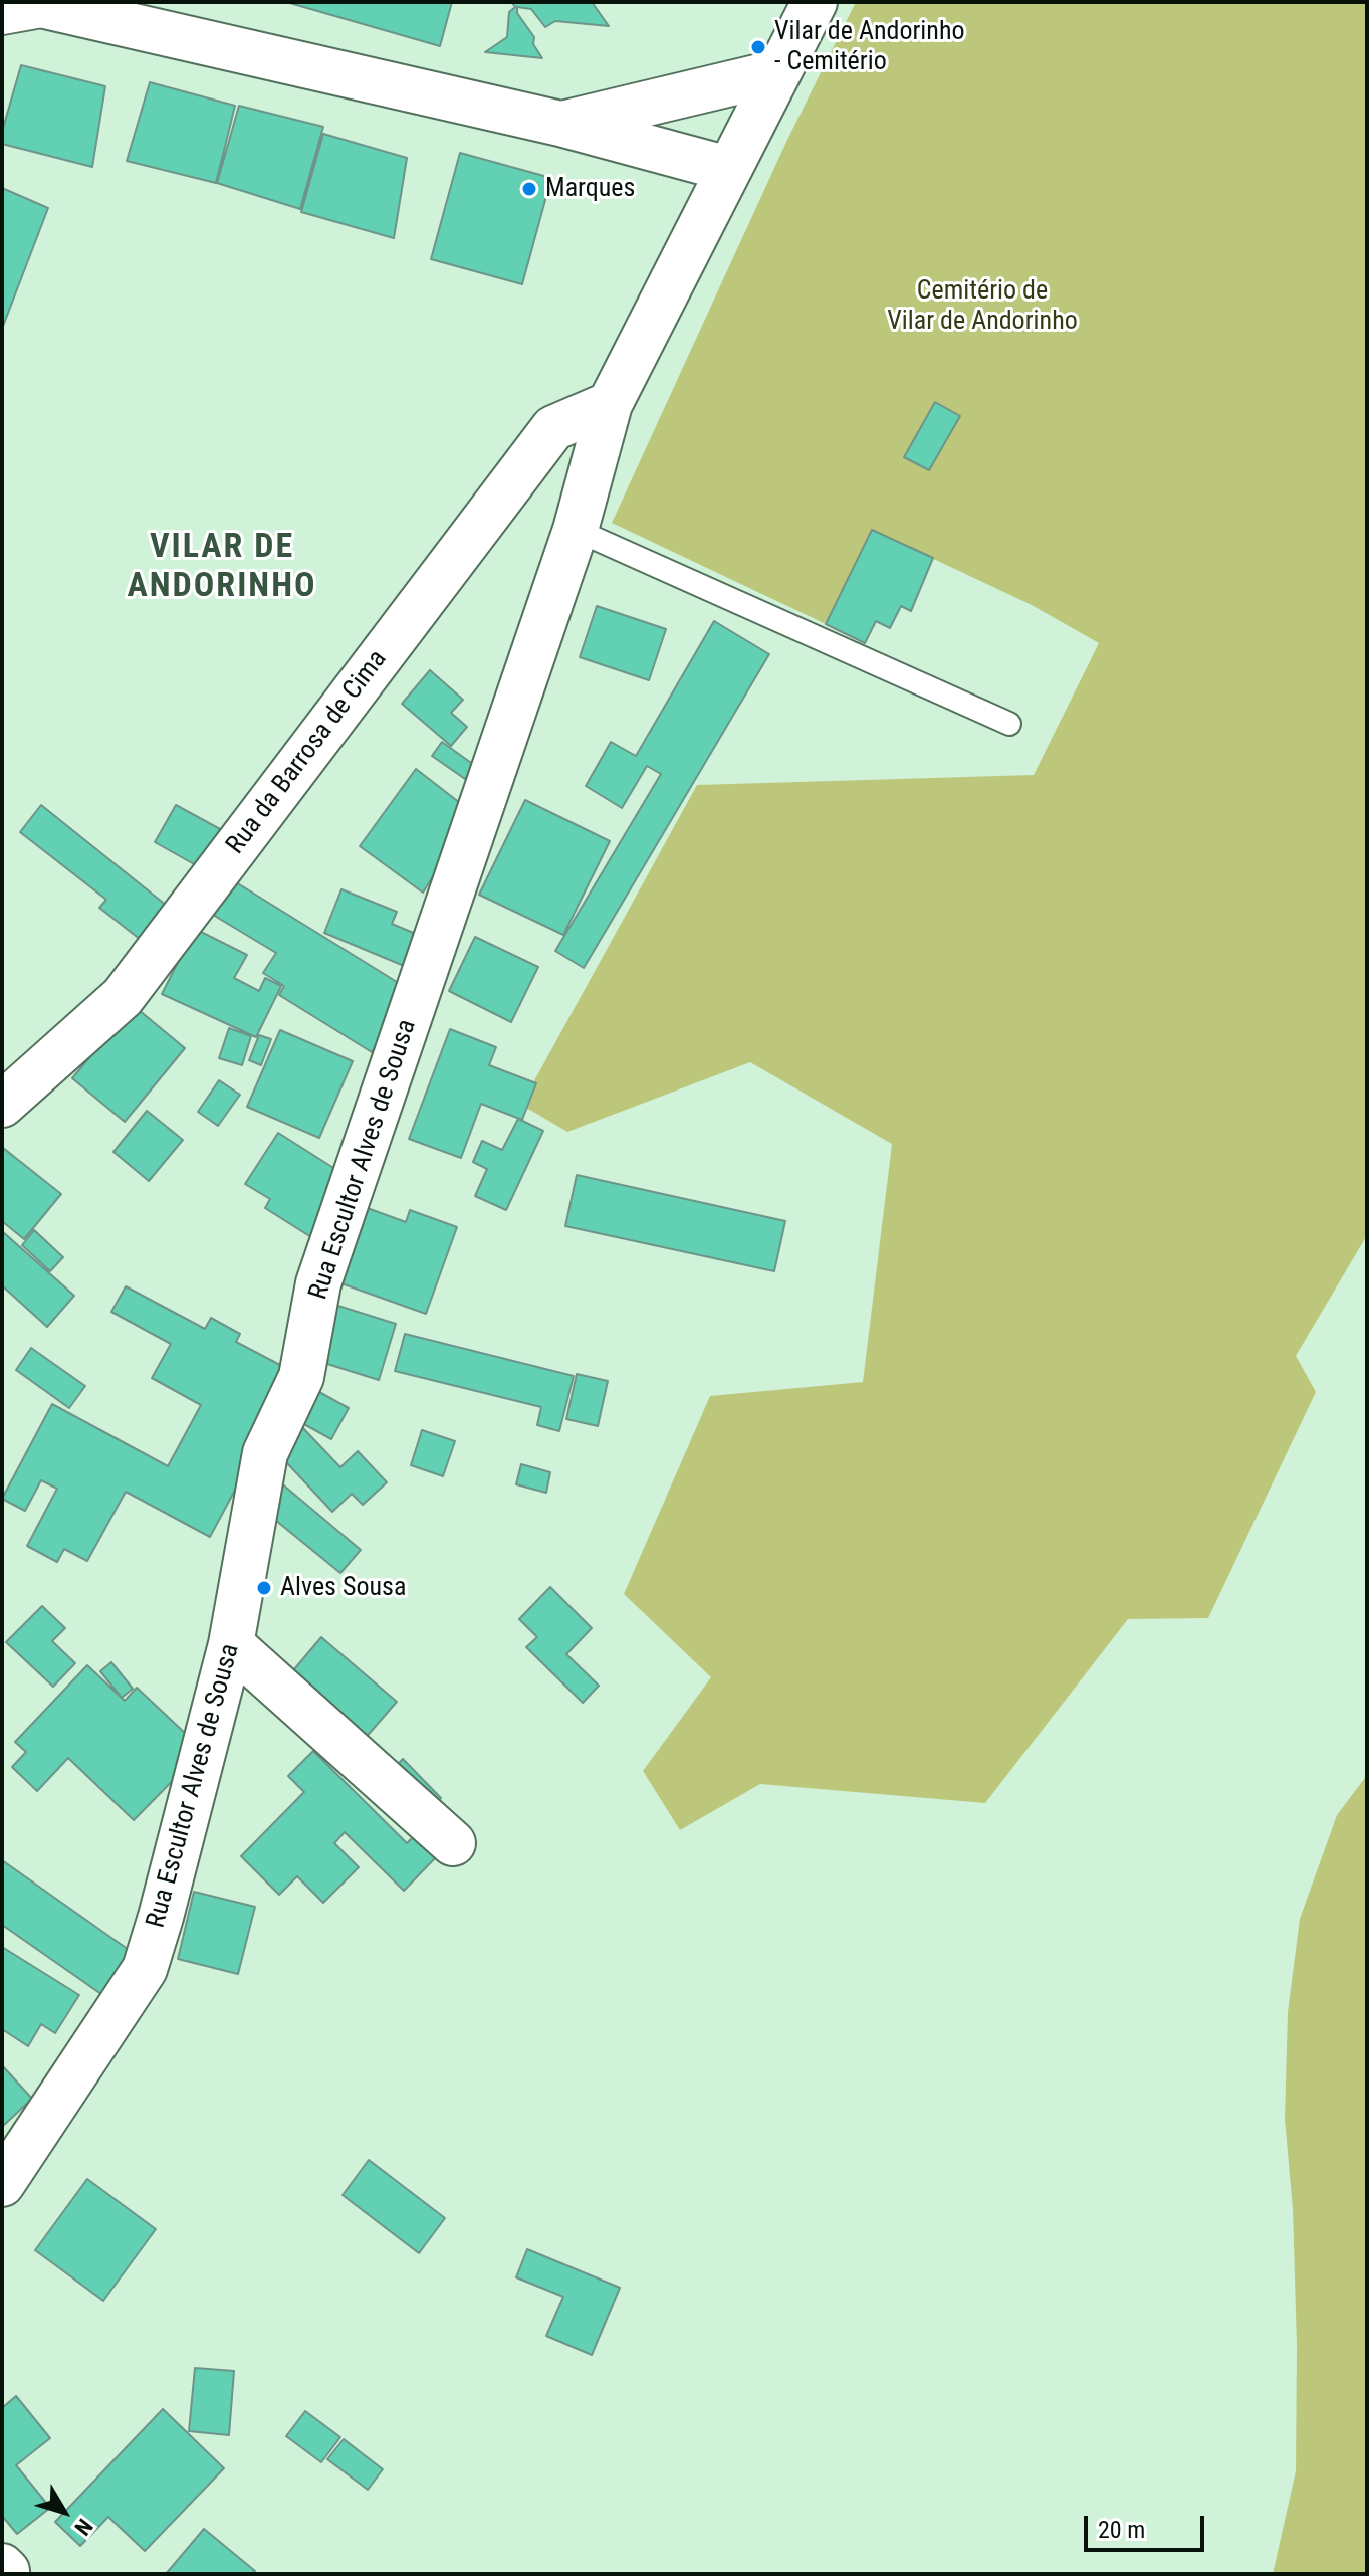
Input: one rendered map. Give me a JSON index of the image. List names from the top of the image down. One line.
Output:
{"streets":{"street":["Rua da Barrosa de Cima","Rua Escultor Alves de Sousa"]},"crossings":[["Rua da Barrosa de Cima","Rua Escultor Alves de Sousa"]],"districts":["VILAR DE ANDORINHO"],"parks":["Cemitério de Vilar de Andorinho"],"places":["Vilar de Andorinho - Cemitério","Marques","Alves Sousa"],"scale_bar":"20 m","north":"bottom right"}
